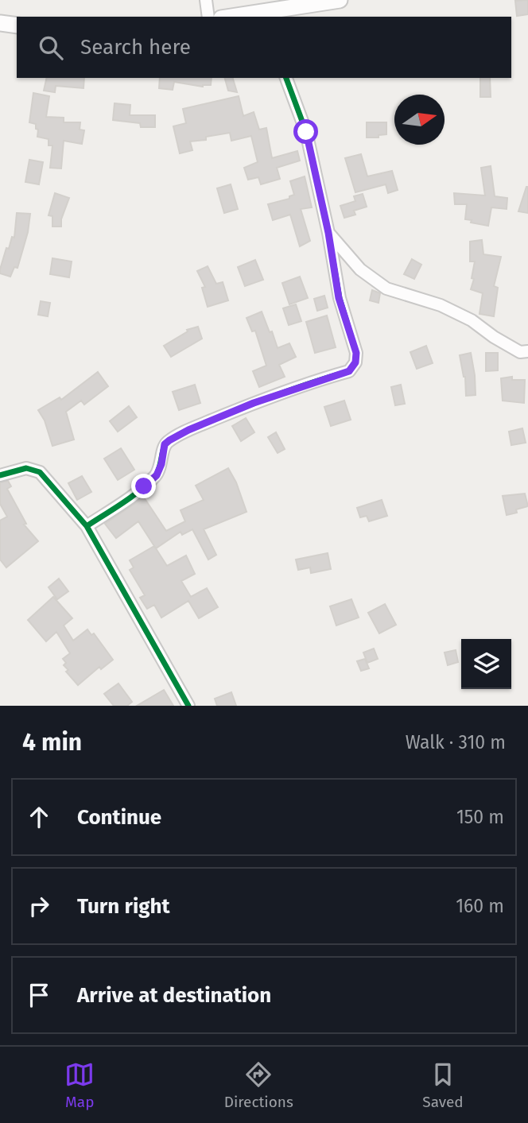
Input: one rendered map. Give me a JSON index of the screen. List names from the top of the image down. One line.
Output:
{"north":"right","page":{"search":"Search here","heading":["4 min","Walk · 310 m"],"list":[["Continue","150 m"],["Turn right","160 m"],"Arrive at destination"],"nav":["Map","Directions","Saved"]}}
